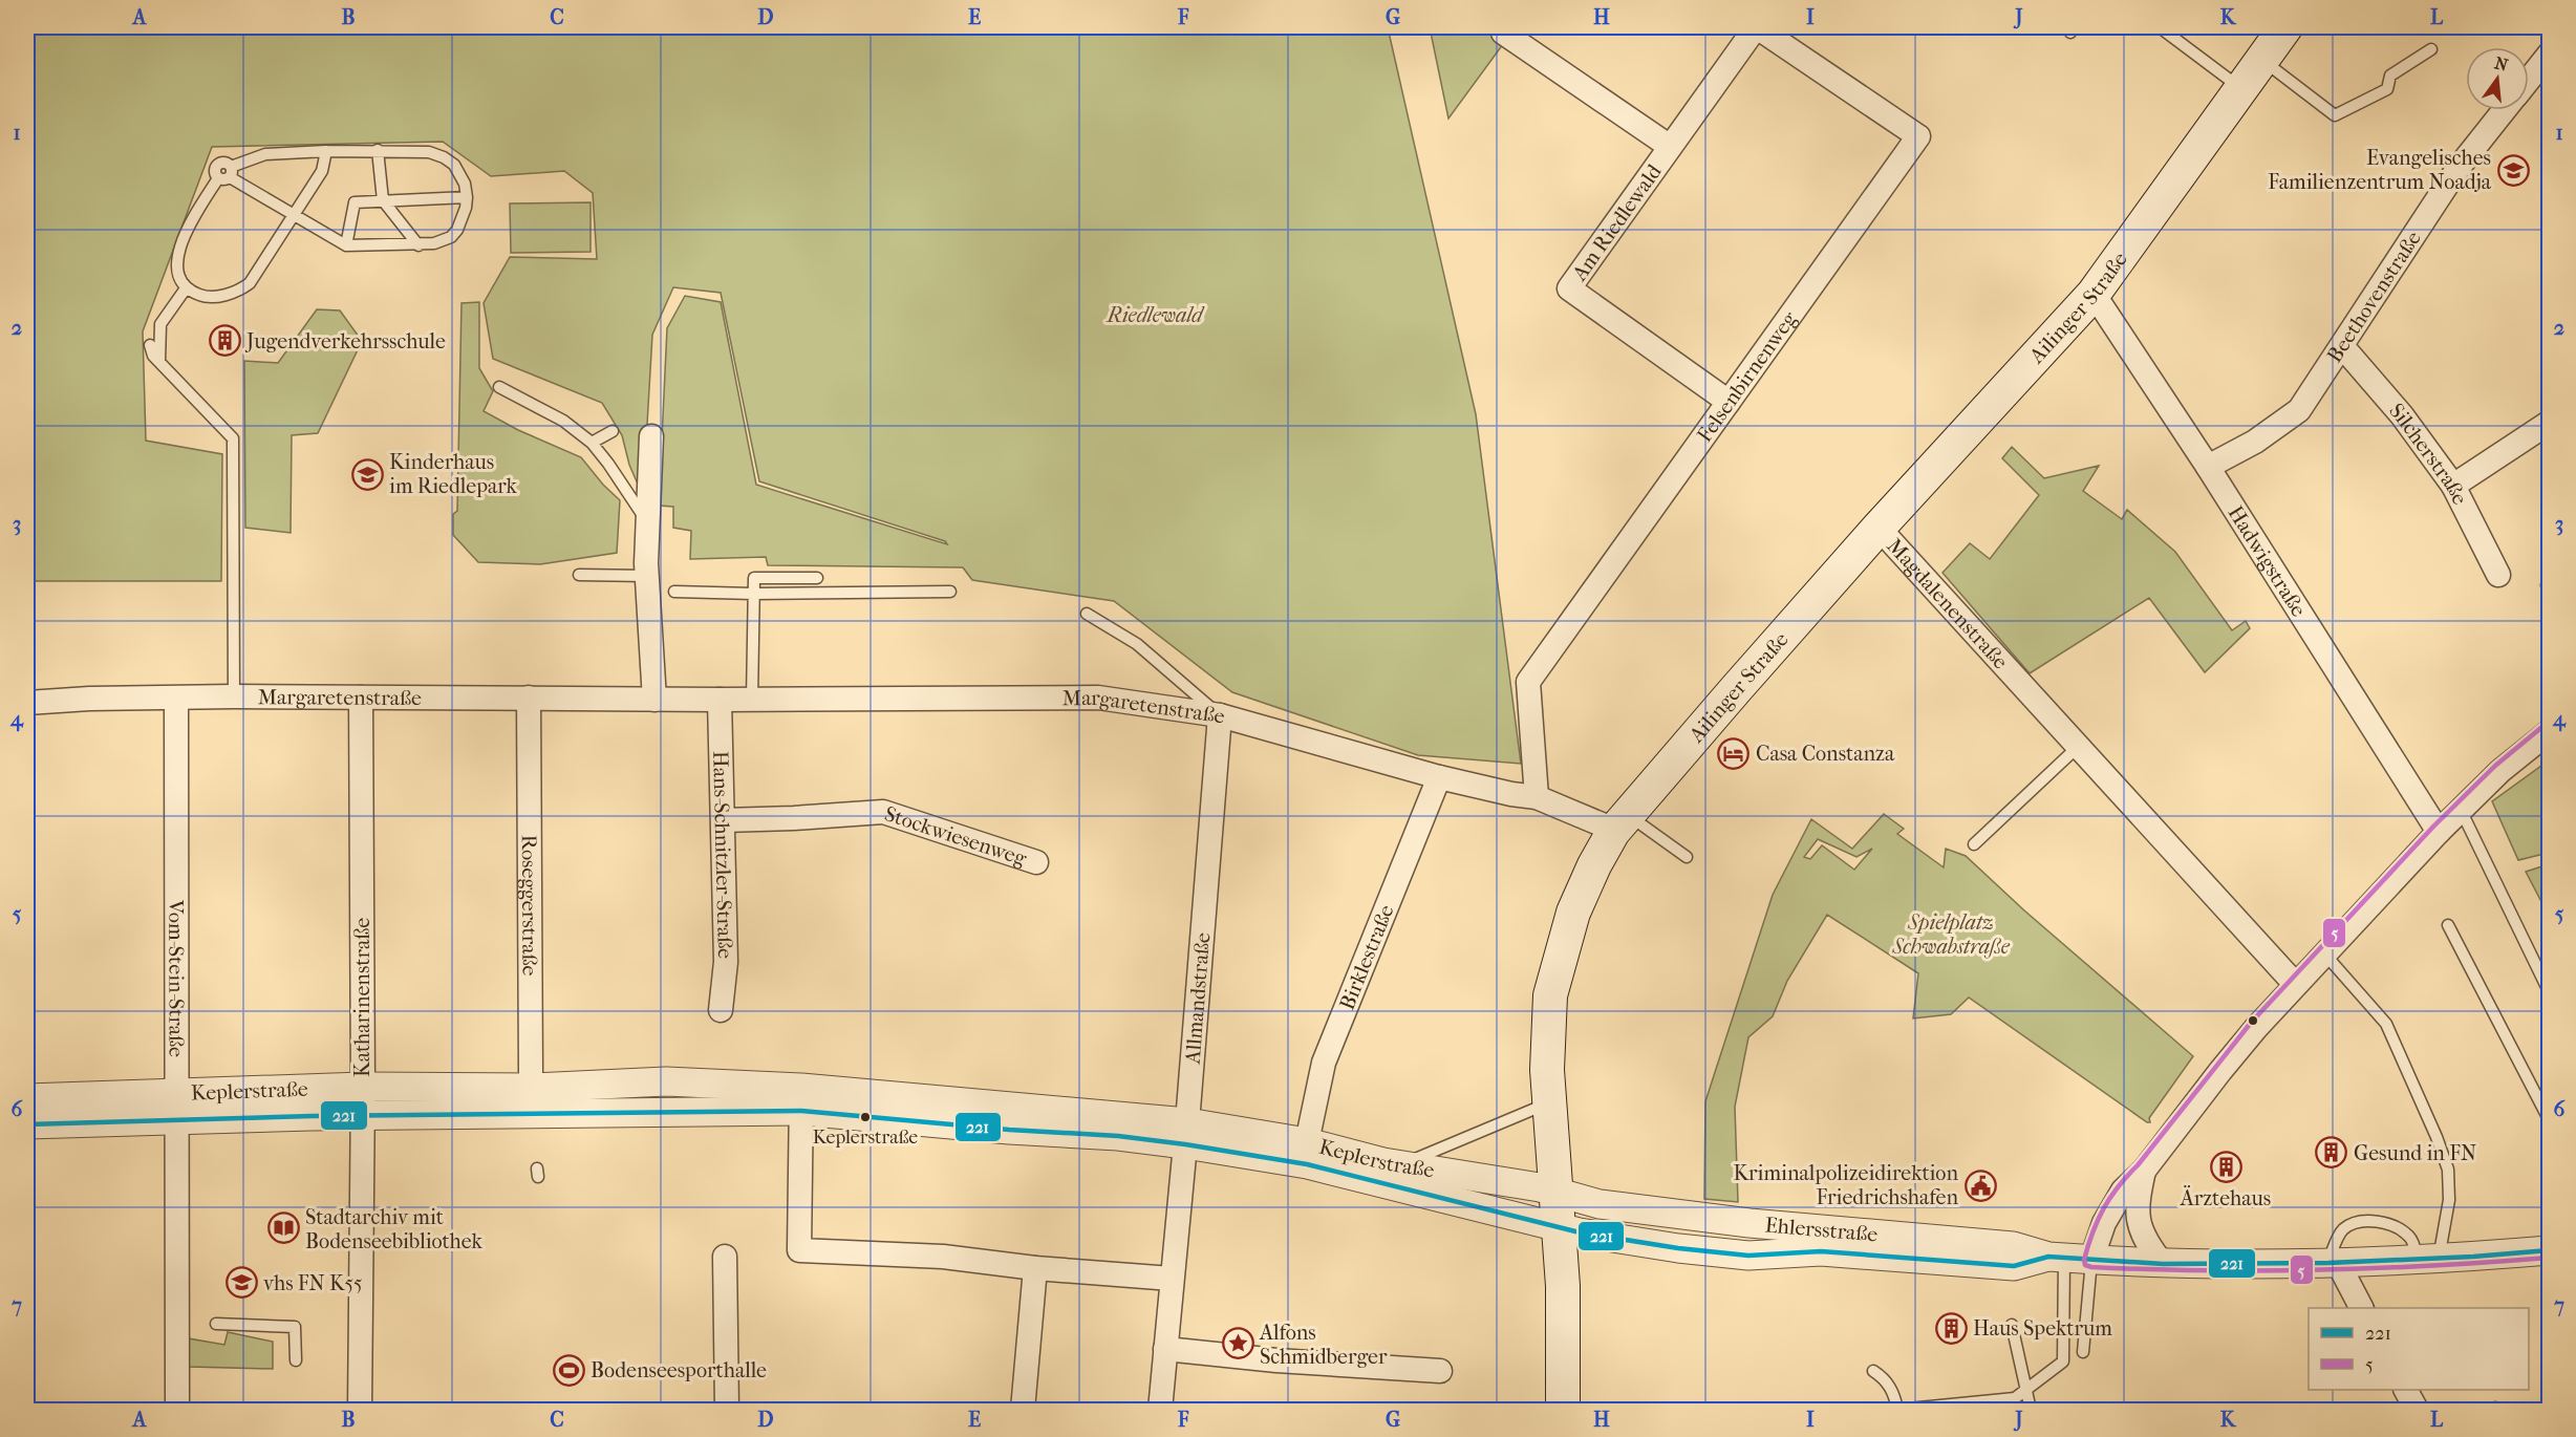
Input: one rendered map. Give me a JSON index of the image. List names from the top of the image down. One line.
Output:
{"streets":{"main road":["Ailinger Straße"],"street":["Am Riedlewald","Beethovenstraße","Felsenbirnenweg","Silcherstraße","Hadwigstraße","Magdalenenstraße","Margaretenstraße","Stockwiesenweg","Hans-Schnitzler-Straße","Roseggerstraße","Birklestraße","Vom-Stein-Straße","Allmandstraße","Katharinenstraße","Keplerstraße","Ehlersstraße"]},"crossings":[["Am Riedlewald","Felsenbirnenweg"],["Beethovenstraße","Silcherstraße"],["Beethovenstraße","Hadwigstraße"],["Ailinger Straße","Hadwigstraße"],["Ailinger Straße","Magdalenenstraße"],["Ailinger Straße","Margaretenstraße"],["Ailinger Straße","Keplerstraße"],["Ailinger Straße","Ehlersstraße"],["Felsenbirnenweg","Margaretenstraße"],["Margaretenstraße","Hans-Schnitzler-Straße"],["Margaretenstraße","Roseggerstraße"],["Margaretenstraße","Birklestraße"],["Margaretenstraße","Vom-Stein-Straße"],["Margaretenstraße","Allmandstraße"],["Margaretenstraße","Katharinenstraße"],["Stockwiesenweg","Hans-Schnitzler-Straße"],["Roseggerstraße","Keplerstraße"],["Birklestraße","Keplerstraße"],["Vom-Stein-Straße","Keplerstraße"],["Allmandstraße","Keplerstraße"],["Katharinenstraße","Keplerstraße"],["Keplerstraße","Ehlersstraße"]],"parks":["Riedlewald","Spielplatz Schwabstraße"],"places":{"school or university":["Evangelisches Familienzentrum Noadja","Kinderhaus im Riedlepark","vhs FN K55"],"building":["Jugendverkehrsschule","Gesund in FN","Ärztehaus","Haus Spektrum"],"hotel":["Casa Constanza"],"other":["Keplerstraße"],"public building":["Kriminalpolizeidirektion Friedrichshafen"],"library":["Stadtarchiv mit Bodenseebibliothek"],"place":["Alfons Schmidberger"],"sports":["Bodenseesporthalle"]},"lines":["transit line 5","transit line 221"],"legend":["221","5"],"north":"top","grid":{"columns":["A","B","C","D","E","F","G","H","I","J","K","L"],"rows":["1","2","3","4","5","6","7"]}}
